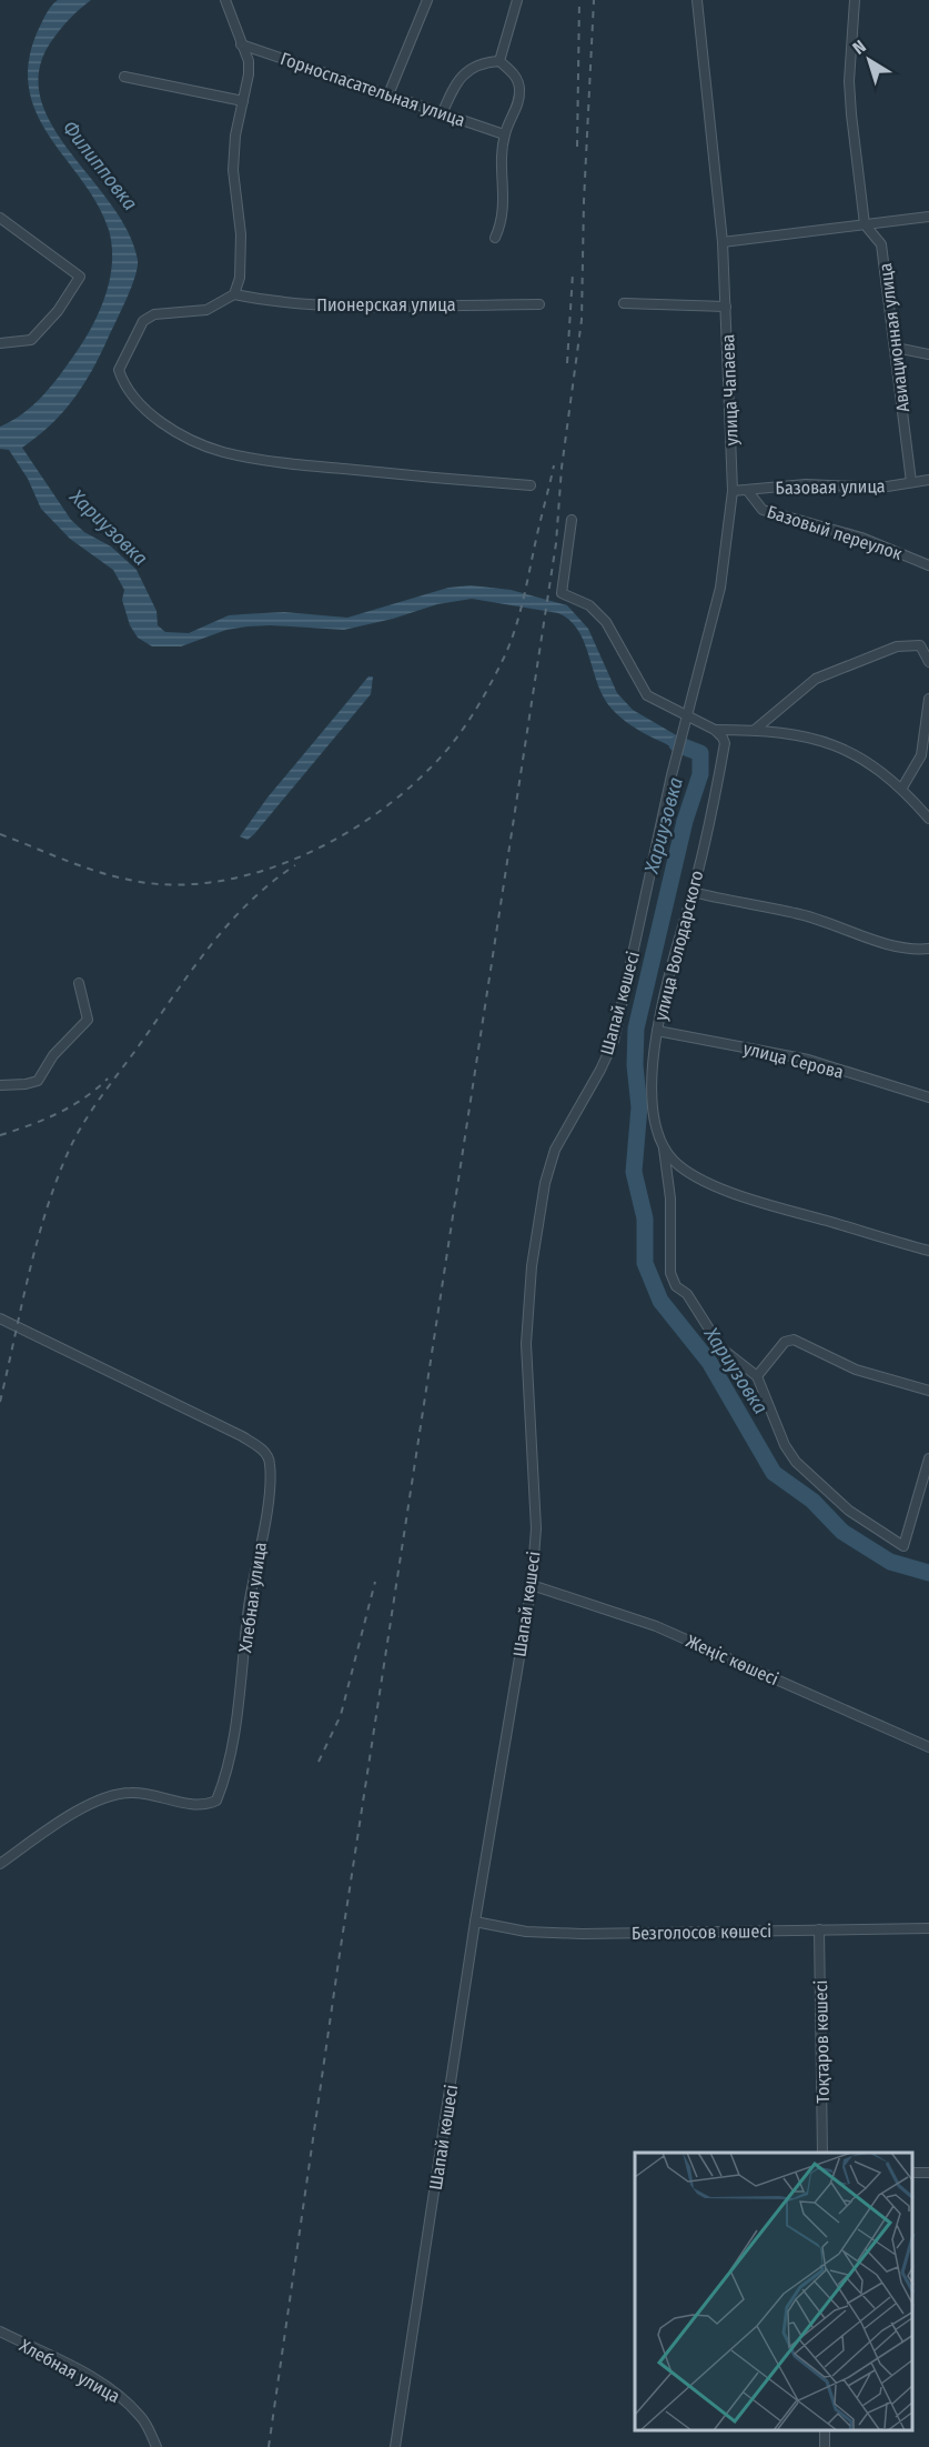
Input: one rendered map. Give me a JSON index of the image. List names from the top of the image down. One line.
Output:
{"streets":{"street":["Горноспасательная улица","Пионерская улица","Авиационная улица","улица Чапаева","Базовая улица","Базовый переулок","улица Володарского","Шапай көшесі","улица Серова","Хлебная улица","Жеңіс көшесі","Безголосов көшесі","Тоқтаров көшесі"]},"crossings":[["Авиационная улица","Базовая улица"],["улица Чапаева","Базовая улица"],["улица Чапаева","Шапай көшесі"],["Базовая улица","Базовый переулок"],["улица Володарского","улица Серова"],["Шапай көшесі","Жеңіс көшесі"],["Шапай көшесі","Безголосов көшесі"],["Безголосов көшесі","Тоқтаров көшесі"]],"water":["Филипповка","Хариузовка"],"north":"top left"}
